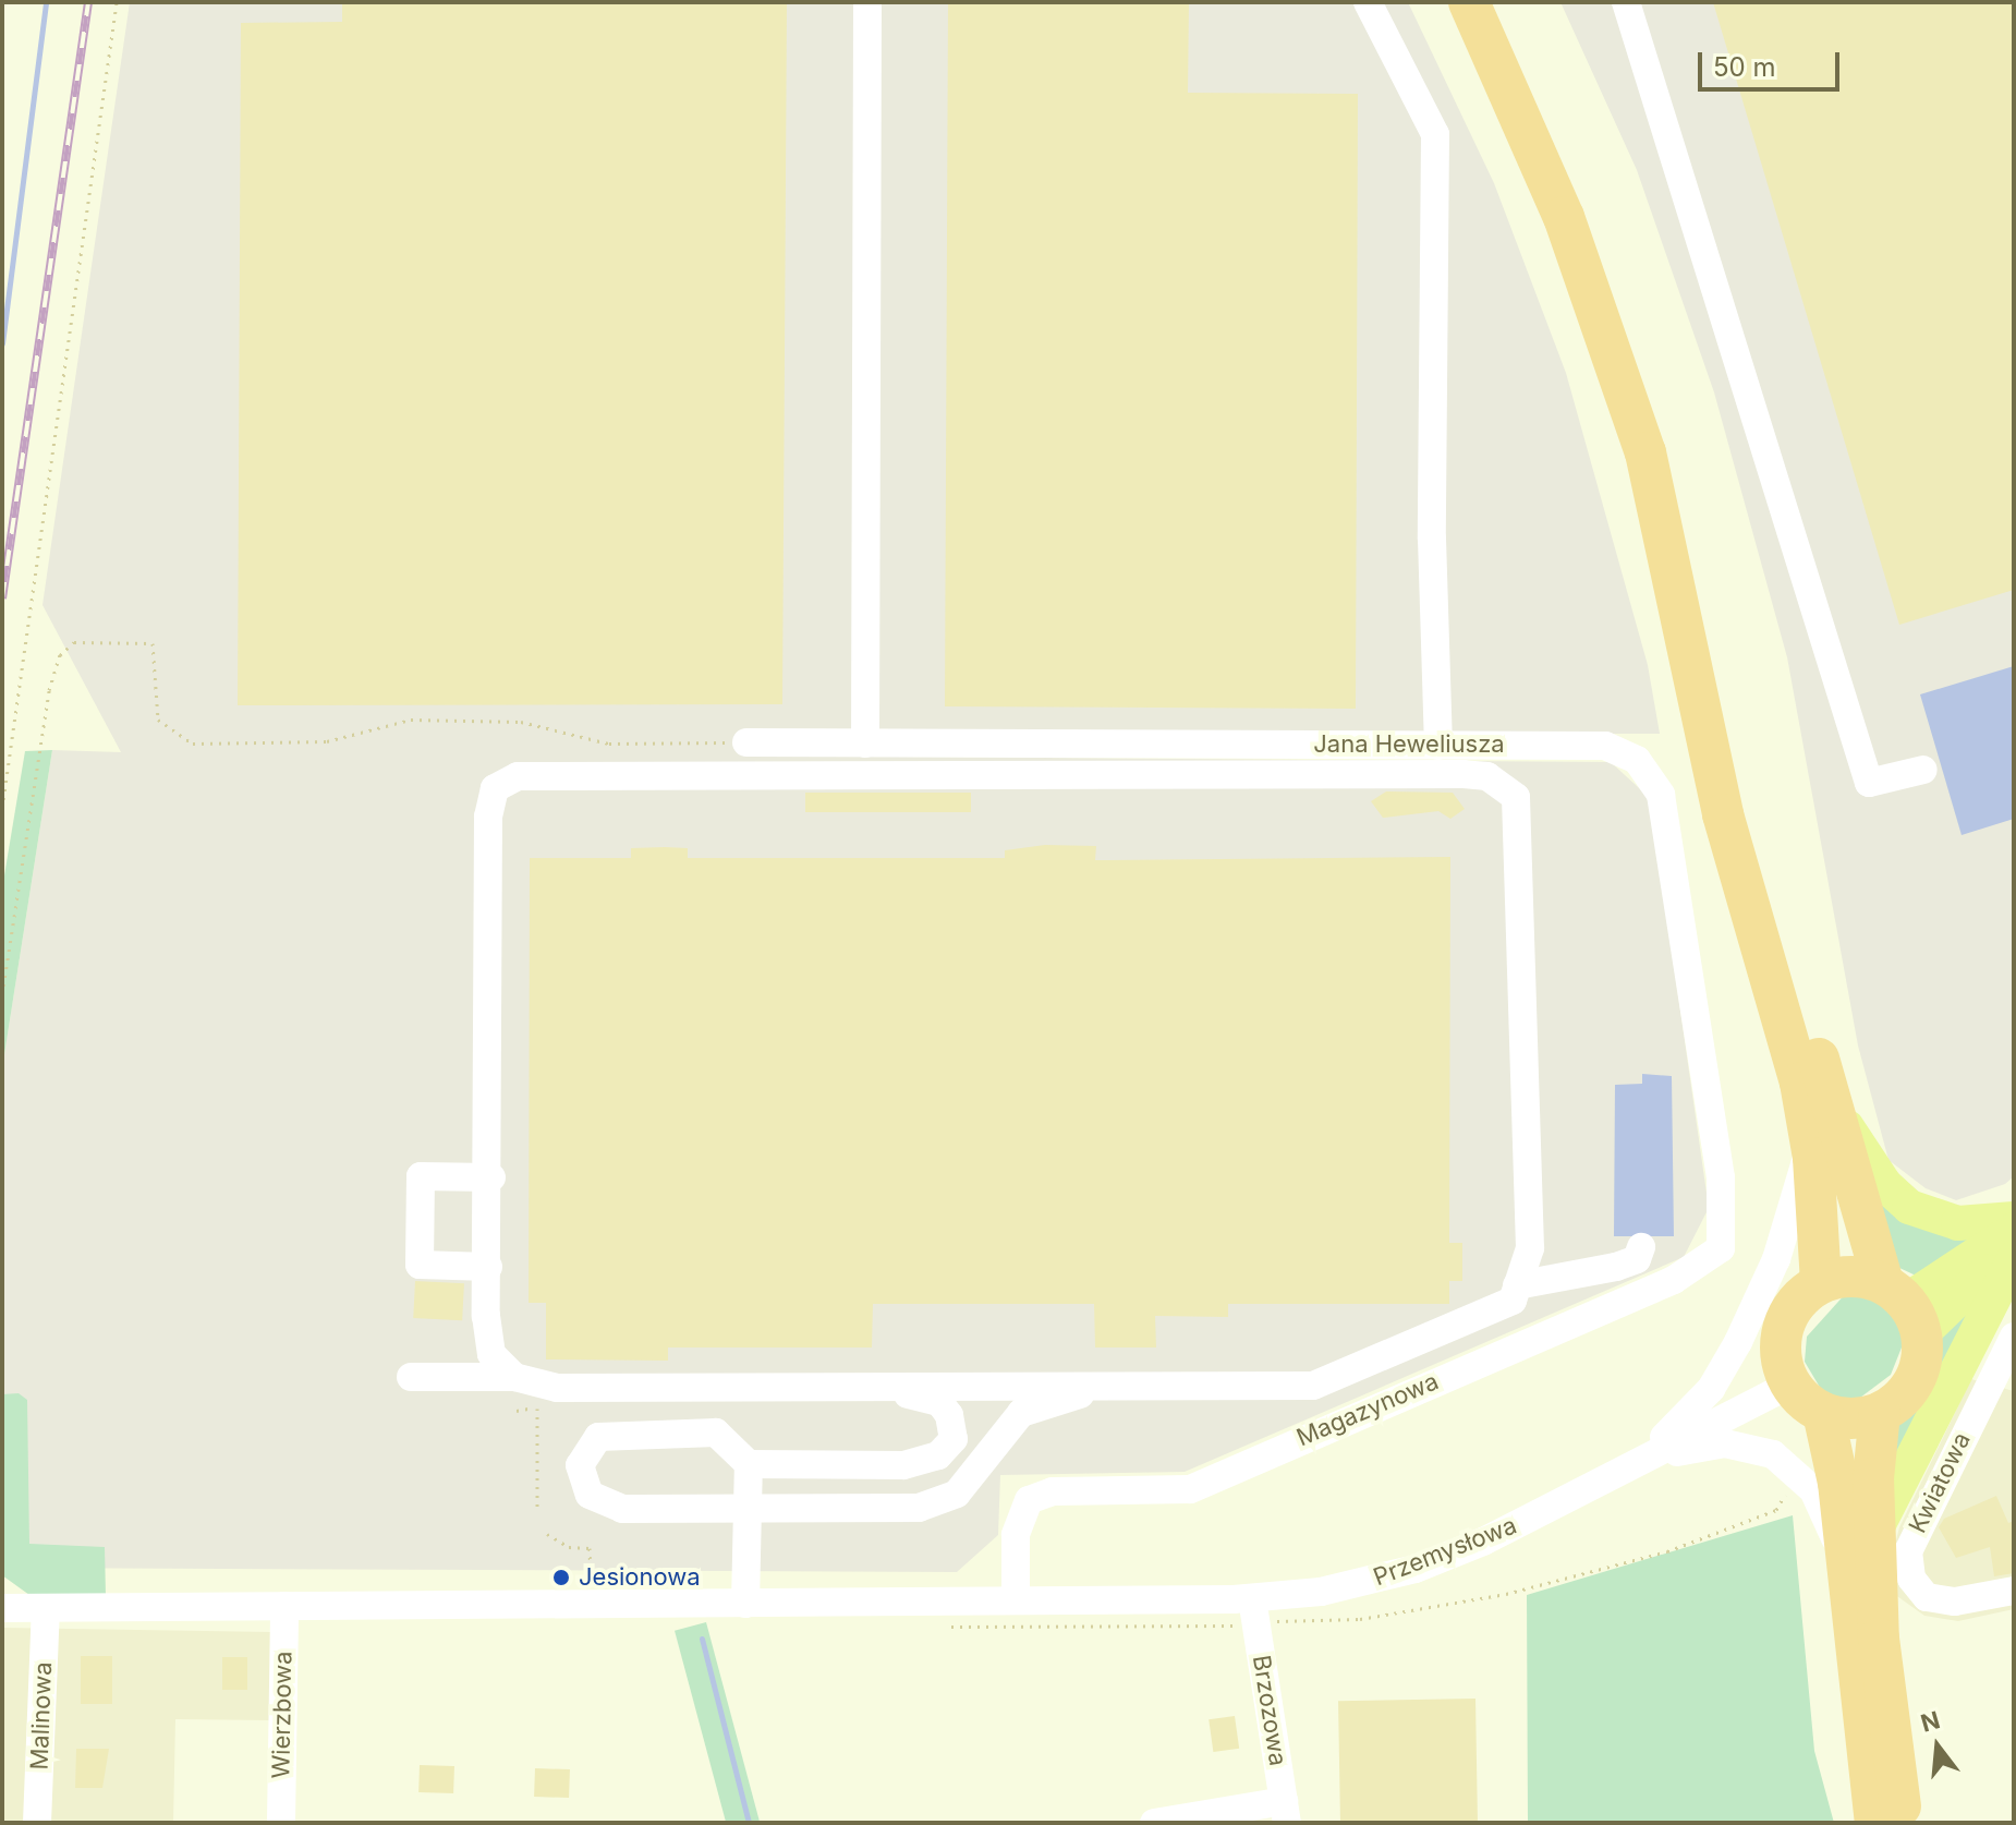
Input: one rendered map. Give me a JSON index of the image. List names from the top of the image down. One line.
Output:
{"streets":{"street":["Jana Heweliusza","Magazynowa","Kwiatowa","Przemysłowa","Brzozowa","Wierzbowa","Malinowa"]},"crossings":[["Jana Heweliusza","Magazynowa"],["Magazynowa","Przemysłowa"],["Przemysłowa","Brzozowa"]],"places":["Jesionowa"],"scale_bar":"50 m","north":"top"}
